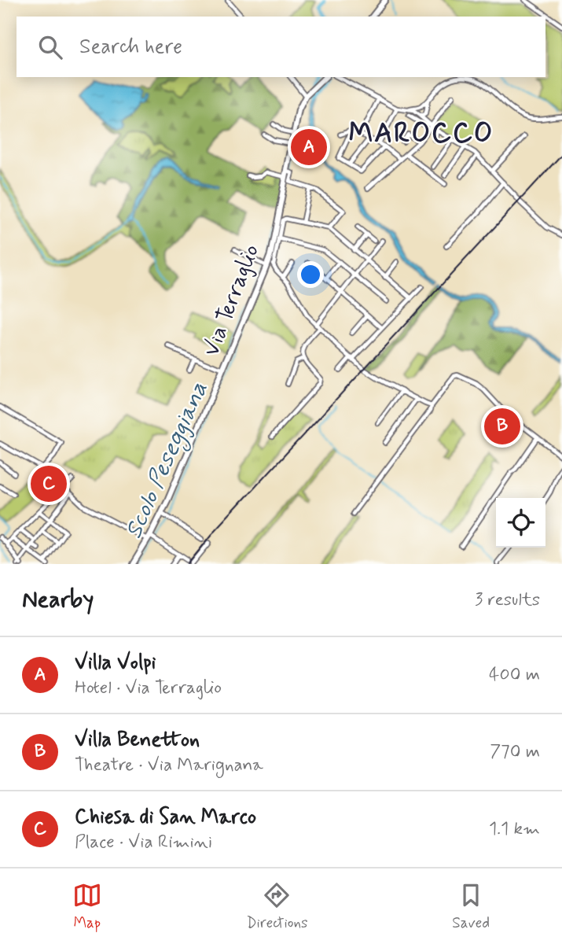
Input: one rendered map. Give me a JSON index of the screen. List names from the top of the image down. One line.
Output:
{"streets":{"main road":["Via Terraglio"]},"districts":["MAROCCO"],"water":["Scolo Peseggiana"],"page":{"search":"Search here","pins":["A","B","C"],"heading":["Nearby","3 results"],"list":[{"mark":"A","name":"Villa Volpi","note":"Hotel · Via Terraglio","value":"400 m"},{"mark":"B","name":"Villa Benetton","note":"Theatre · Via Marignana","value":"770 m"},{"mark":"C","name":"Chiesa di San Marco","note":"Place · Via Rimini","value":"1.1 km"}],"nav":["Map","Directions","Saved"]}}
